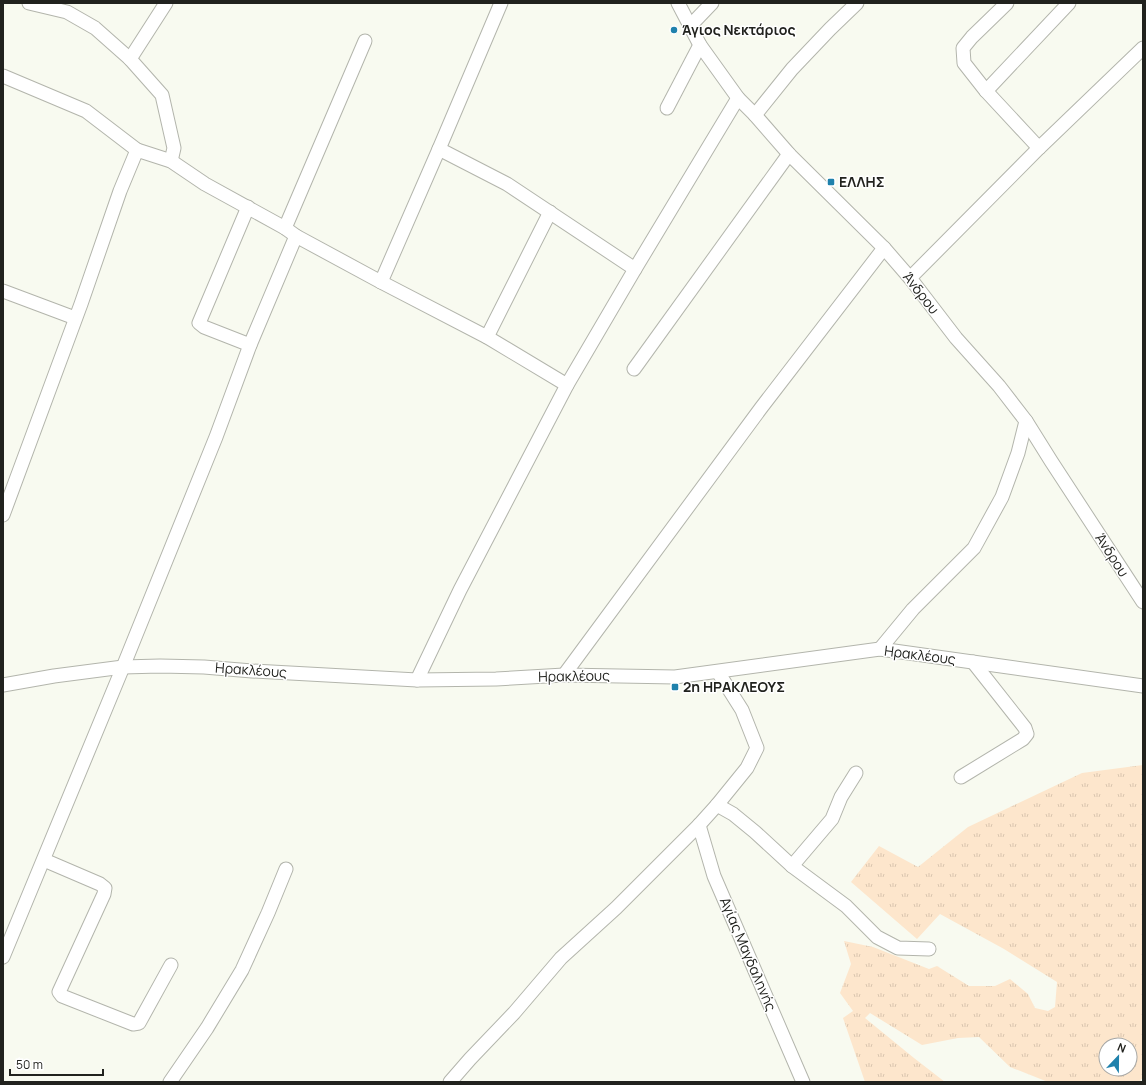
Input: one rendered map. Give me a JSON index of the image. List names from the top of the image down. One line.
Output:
{"streets":{"street":["Άνδρου","Ηρακλέους","Αγίας Μαγδαληνής"]},"places":{"other":["Άγιος Νεκτάριος"],"transit":["ΕΛΛΗΣ","2η ΗΡΑΚΛΕΟΥΣ"]},"scale_bar":"50 m","north":"top"}
